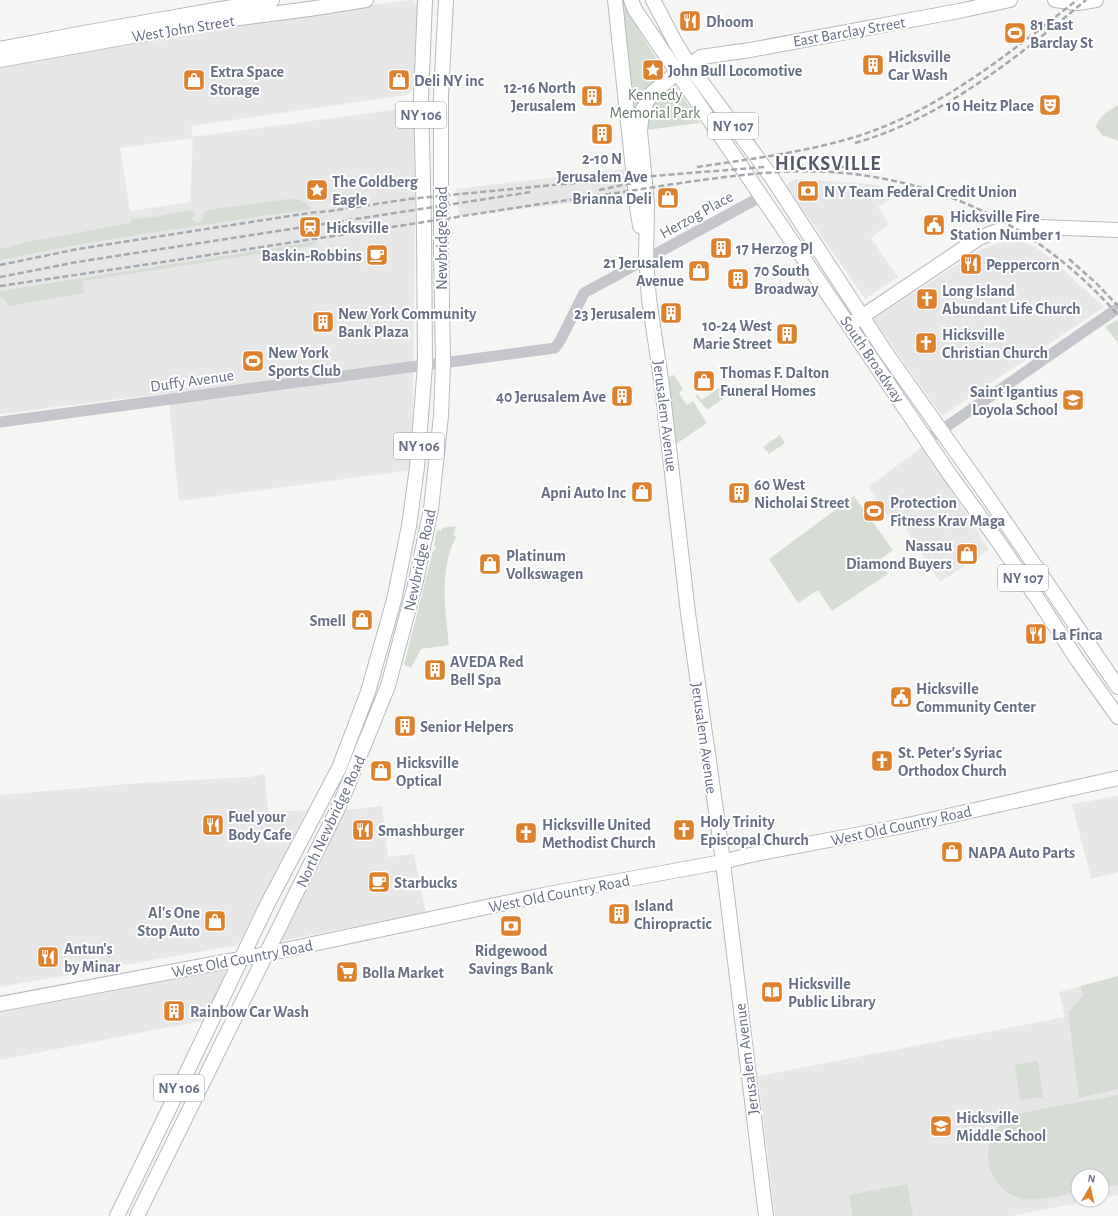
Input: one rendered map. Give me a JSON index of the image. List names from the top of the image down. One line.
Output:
{"streets":{"main road":["West John Street","East Barclay Street","NY 106","NY 107","Newbridge Road","South Broadway","Jerusalem Avenue","North Newbridge Road","West Old Country Road"],"street":["Herzog Place","Duffy Avenue"]},"crossings":[["East Barclay Street","South Broadway"],["East Barclay Street","Jerusalem Avenue"],["NY 106","Duffy Avenue"],["NY 106","North Newbridge Road"],["NY 106","West Old Country Road"],["Herzog Place","South Broadway"],["Herzog Place","Duffy Avenue"],["Herzog Place","Jerusalem Avenue"],["Newbridge Road","Duffy Avenue"],["Newbridge Road","North Newbridge Road"],["South Broadway","Jerusalem Avenue"],["Jerusalem Avenue","West Old Country Road"],["North Newbridge Road","West Old Country Road"]],"districts":["HICKSVILLE"],"parks":["Kennedy Memorial Park"],"places":{"restaurant":["Dhoom","Peppercorn","La Finca","Fuel your Body Cafe","Smashburger","Antun's by Minar"],"sports":["81 East Barclay St","New York Sports Club","Protection Fitness Krav Maga"],"building":["Hicksville Car Wash","12-16 North Jerusalem","2-10 N Jerusalem Ave","17 Herzog Pl","70 South Broadway","23 Jerusalem","New York Community Bank Plaza","10-24 West Marie Street","40 Jerusalem Ave","60 West Nicholai Street","AVEDA Red Bell Spa","Senior Helpers","Island Chiropractic","Rainbow Car Wash"],"place":["John Bull Locomotive","The Goldberg Eagle"],"shop":["Extra Space Storage","Deli NY inc","Brianna Deli","21 Jerusalem Avenue","Thomas F. Dalton Funeral Homes","Apni Auto Inc","Nassau Diamond Buyers","Platinum Volkswagen","Smell","Hicksville Optical","NAPA Auto Parts","Al's One Stop Auto"],"theatre":["10 Heitz Place"],"bank":["N Y Team Federal Credit Union","Ridgewood Savings Bank"],"public building":["Hicksville Fire Station Number 1","Hicksville Community Center"],"station":["Hicksville"],"cafe":["Baskin-Robbins","Starbucks"],"church":["Long Island Abundant Life Church","Hicksville Christian Church","St. Peter's Syriac Orthodox Church","Holy Trinity Episcopal Church","Hicksville United Methodist Church"],"school or university":["Saint Igantius Loyola School","Hicksville Middle School"],"supermarket":["Bolla Market"],"library":["Hicksville Public Library"]},"north":"top"}
